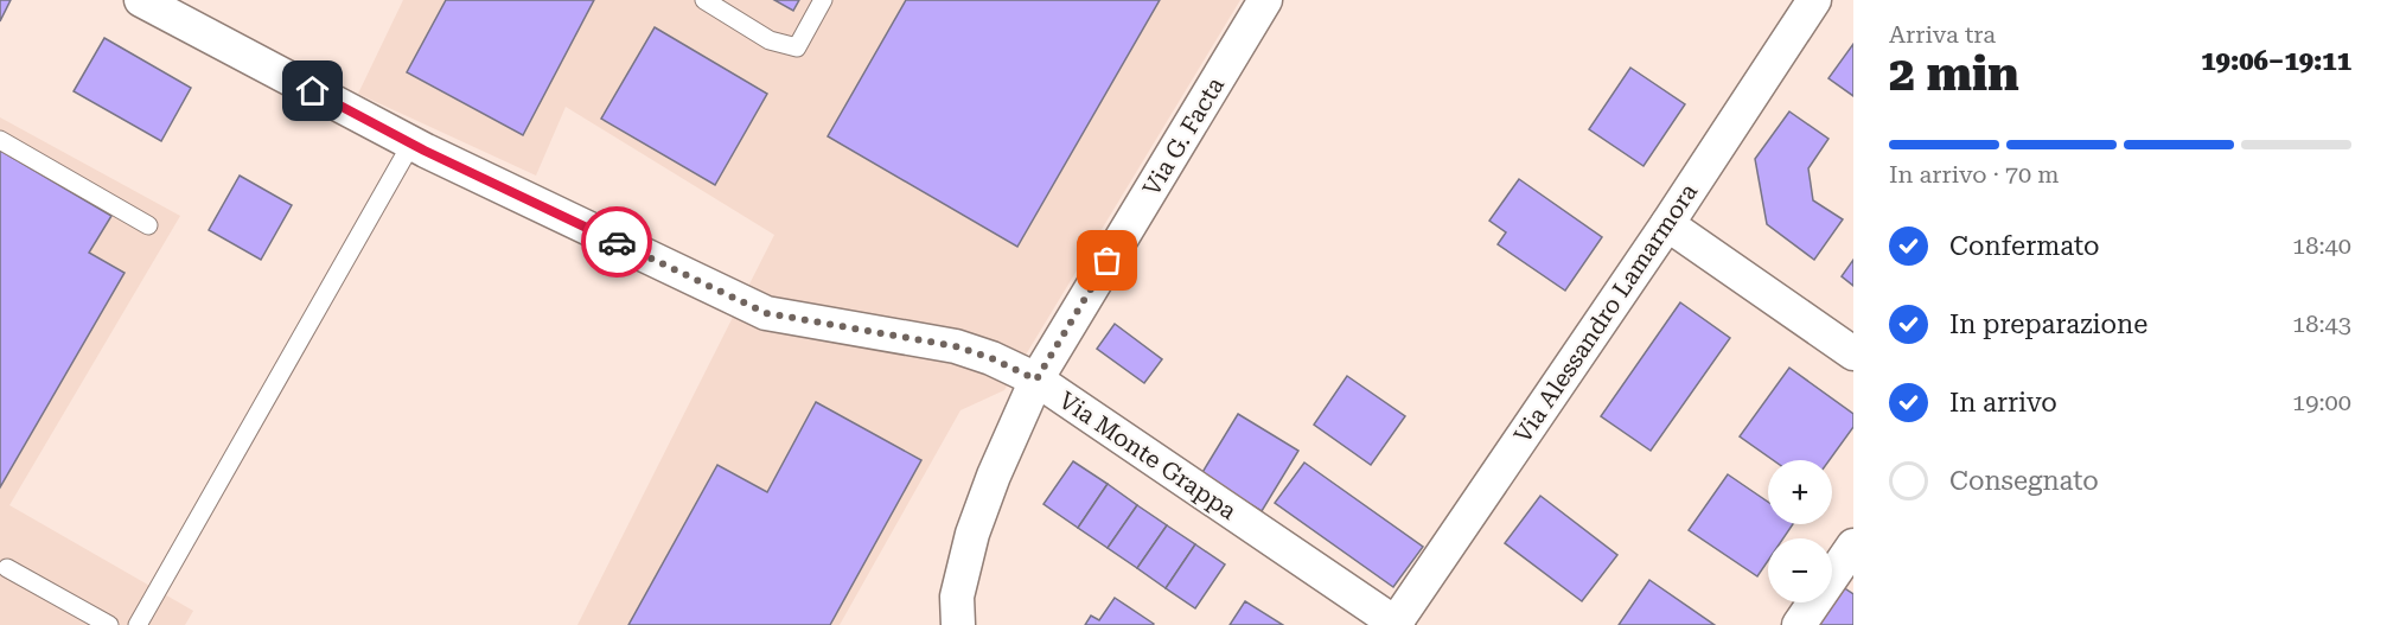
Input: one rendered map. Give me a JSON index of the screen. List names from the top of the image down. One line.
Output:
{"streets":{"street":["Via G. Facta","Via Alessandro Lamarmora","Via Monte Grappa"]},"crossings":[["Via G. Facta","Via Monte Grappa"],["Via Alessandro Lamarmora","Via Monte Grappa"]],"page":{"heading":["2 min","Arriva tra","19:06–19:11"],"bar":"In arrivo · 70 m","list":[["Confermato","18:40"],["In preparazione","18:43"],["In arrivo","19:00"],"Consegnato"],"map_buttons":["+","−"]}}
